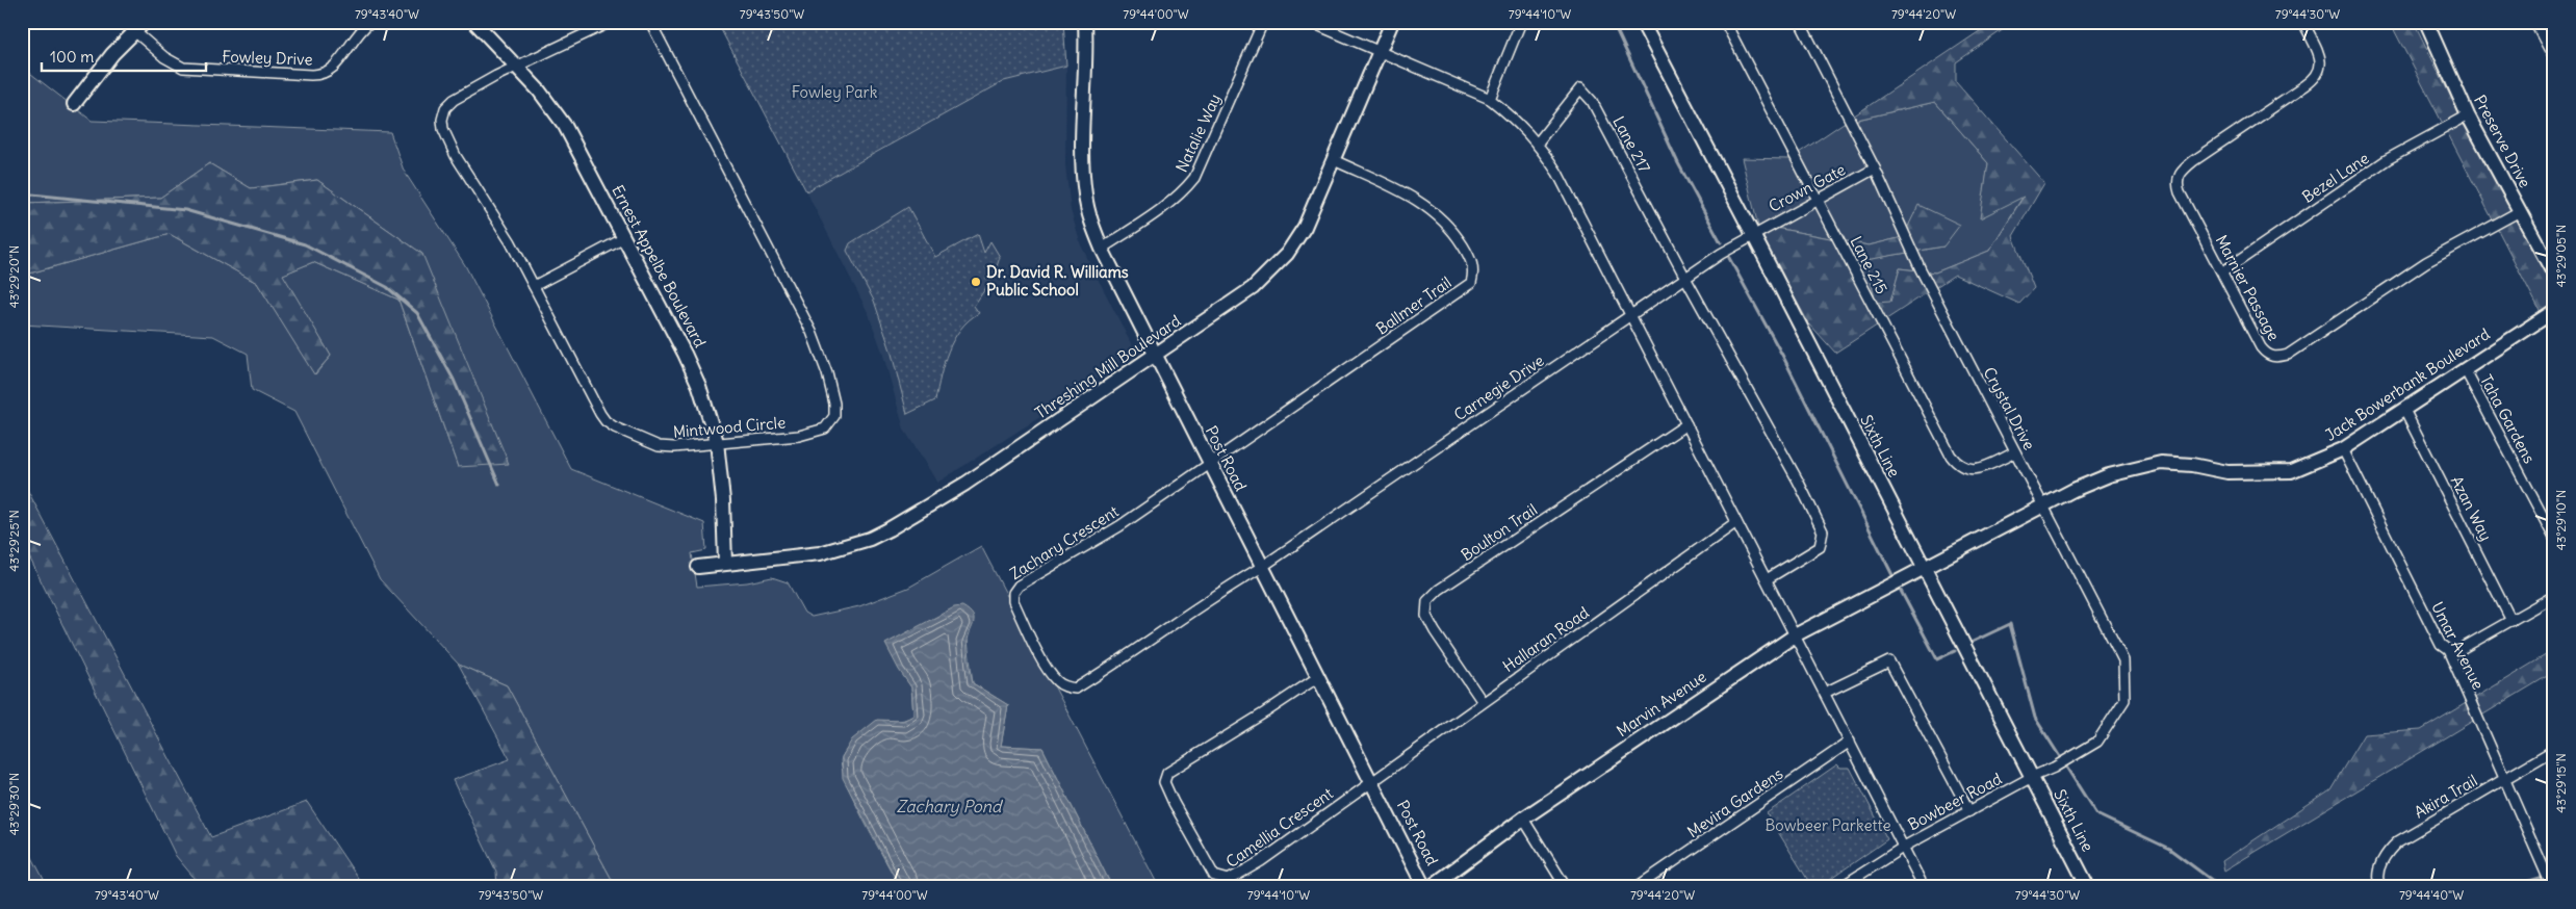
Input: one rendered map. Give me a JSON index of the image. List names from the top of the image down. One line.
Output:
{"streets":{"street":["Fowley Drive","Natalie Way","Preserve Drive","Lane 217","Bezel Lane","Crown Gate","Lane 215","Ernest Appelbe Boulevard","Marnier Passage","Ballmer Trail","Threshing Mill Boulevard","Jack Bowerbank Boulevard","Carnegie Drive","Crystal Drive","Taha Gardens","Mintwood Circle","Sixth Line","Post Road","Azan Way","Boulton Trail","Zachary Crescent","Hallaran Road","Umar Avenue","Marvin Avenue","Akira Trail","Bowbeer Road","Mevira Gardens","Camellia Crescent"]},"crossings":[["Natalie Way","Post Road"],["Preserve Drive","Bezel Lane"],["Preserve Drive","Marnier Passage"],["Lane 217","Carnegie Drive"],["Bezel Lane","Marnier Passage"],["Crown Gate","Lane 215"],["Crown Gate","Carnegie Drive"],["Crown Gate","Crystal Drive"],["Crown Gate","Sixth Line"],["Lane 215","Crystal Drive"],["Ernest Appelbe Boulevard","Threshing Mill Boulevard"],["Ernest Appelbe Boulevard","Mintwood Circle"],["Ballmer Trail","Threshing Mill Boulevard"],["Ballmer Trail","Post Road"],["Ballmer Trail","Zachary Crescent"],["Threshing Mill Boulevard","Post Road"],["Jack Bowerbank Boulevard","Crystal Drive"],["Jack Bowerbank Boulevard","Taha Gardens"],["Jack Bowerbank Boulevard","Sixth Line"],["Jack Bowerbank Boulevard","Azan Way"],["Jack Bowerbank Boulevard","Umar Avenue"],["Jack Bowerbank Boulevard","Marvin Avenue"],["Carnegie Drive","Sixth Line"],["Carnegie Drive","Post Road"],["Carnegie Drive","Zachary Crescent"],["Crystal Drive","Sixth Line"],["Crystal Drive","Bowbeer Road"],["Sixth Line","Marvin Avenue"],["Sixth Line","Bowbeer Road"],["Post Road","Zachary Crescent"],["Post Road","Hallaran Road"],["Post Road","Camellia Crescent"],["Boulton Trail","Hallaran Road"],["Hallaran Road","Camellia Crescent"],["Umar Avenue","Akira Trail"]],"water":["Zachary Pond"],"parks":["Fowley Park","Bowbeer Parkette"],"places":["Dr. David R. Williams Public School"],"scale_bar":"100 m","coordinates":["79°43'40\"W","79°43'50\"W","79°44'00\"W","79°44'10\"W","79°44'20\"W","79°44'30\"W","43°29'05\"N","43°29'20\"N","43°29'10\"N","43°29'25\"N","43°29'15\"N","43°29'30\"N","79°44'40\"W"]}
